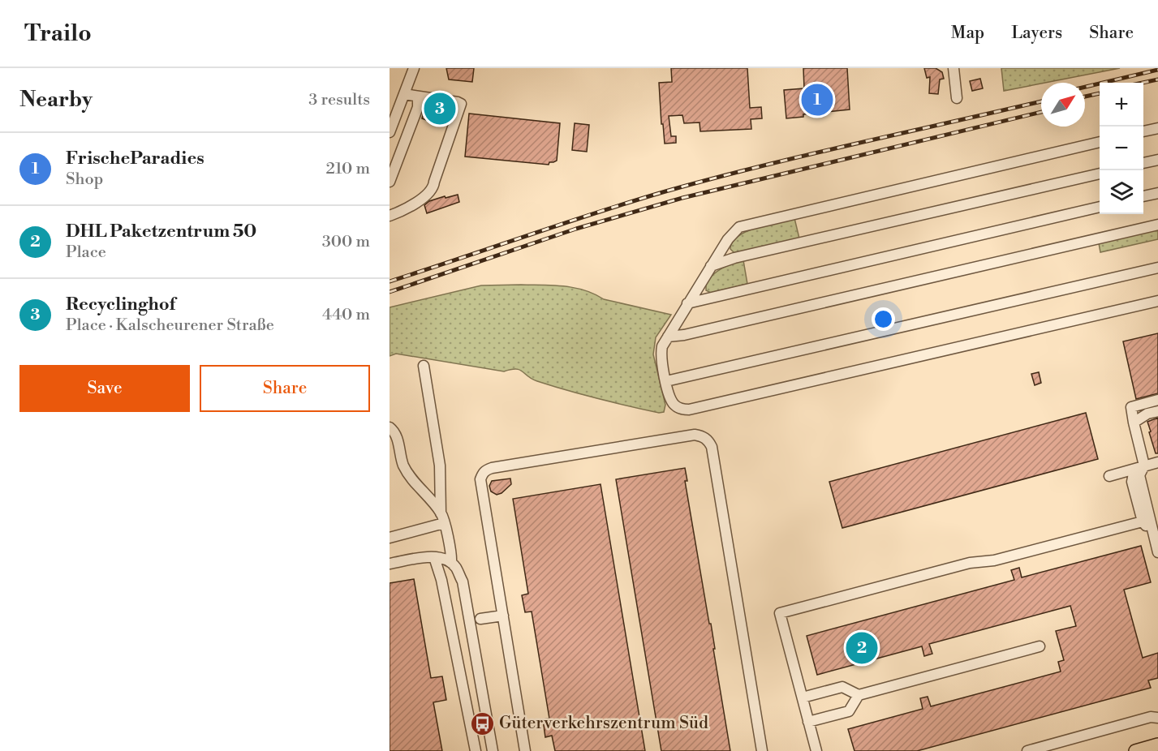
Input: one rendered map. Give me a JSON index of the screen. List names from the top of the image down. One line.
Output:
{"places":{"bus stop":["Güterverkehrszentrum Süd"]},"north":"top right","page":{"header":"Trailo","nav":["Map","Layers","Share"],"heading":["Nearby","3 results"],"pins":["1","3","2"],"map_buttons":["+","−"],"list":[{"mark":"1","name":"FrischeParadies","note":"Shop","value":"210 m"},{"mark":"2","name":"DHL Paketzentrum 50","note":"Place","value":"300 m"},{"mark":"3","name":"Recyclinghof","note":"Place · Kalscheurener Straße","value":"440 m"}],"buttons":["Save","Share"]}}
